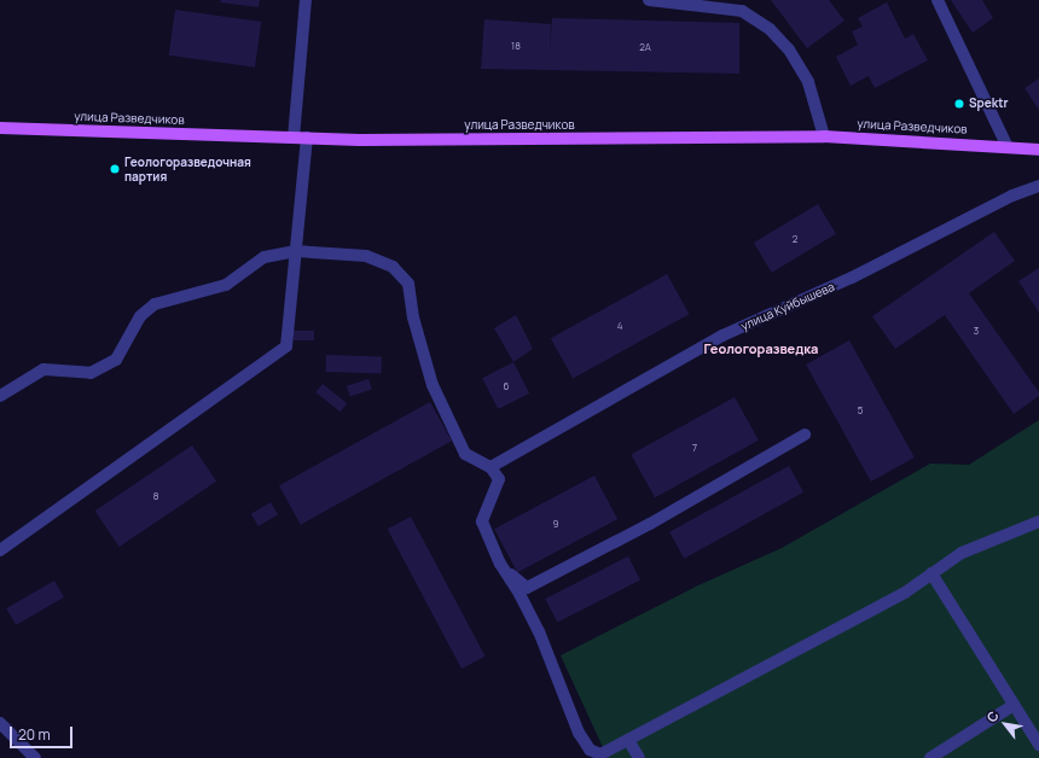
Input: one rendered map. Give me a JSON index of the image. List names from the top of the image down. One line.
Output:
{"streets":{"main road":["улица Разведчиков"],"street":["улица Куйбышева"]},"districts":["Геологоразведка"],"places":["Spektr","Геологоразведочная партия"],"house_numbers":["18","2А","2","4","3","6","5","7","8","9"],"scale_bar":"20 m","north":"top left"}
